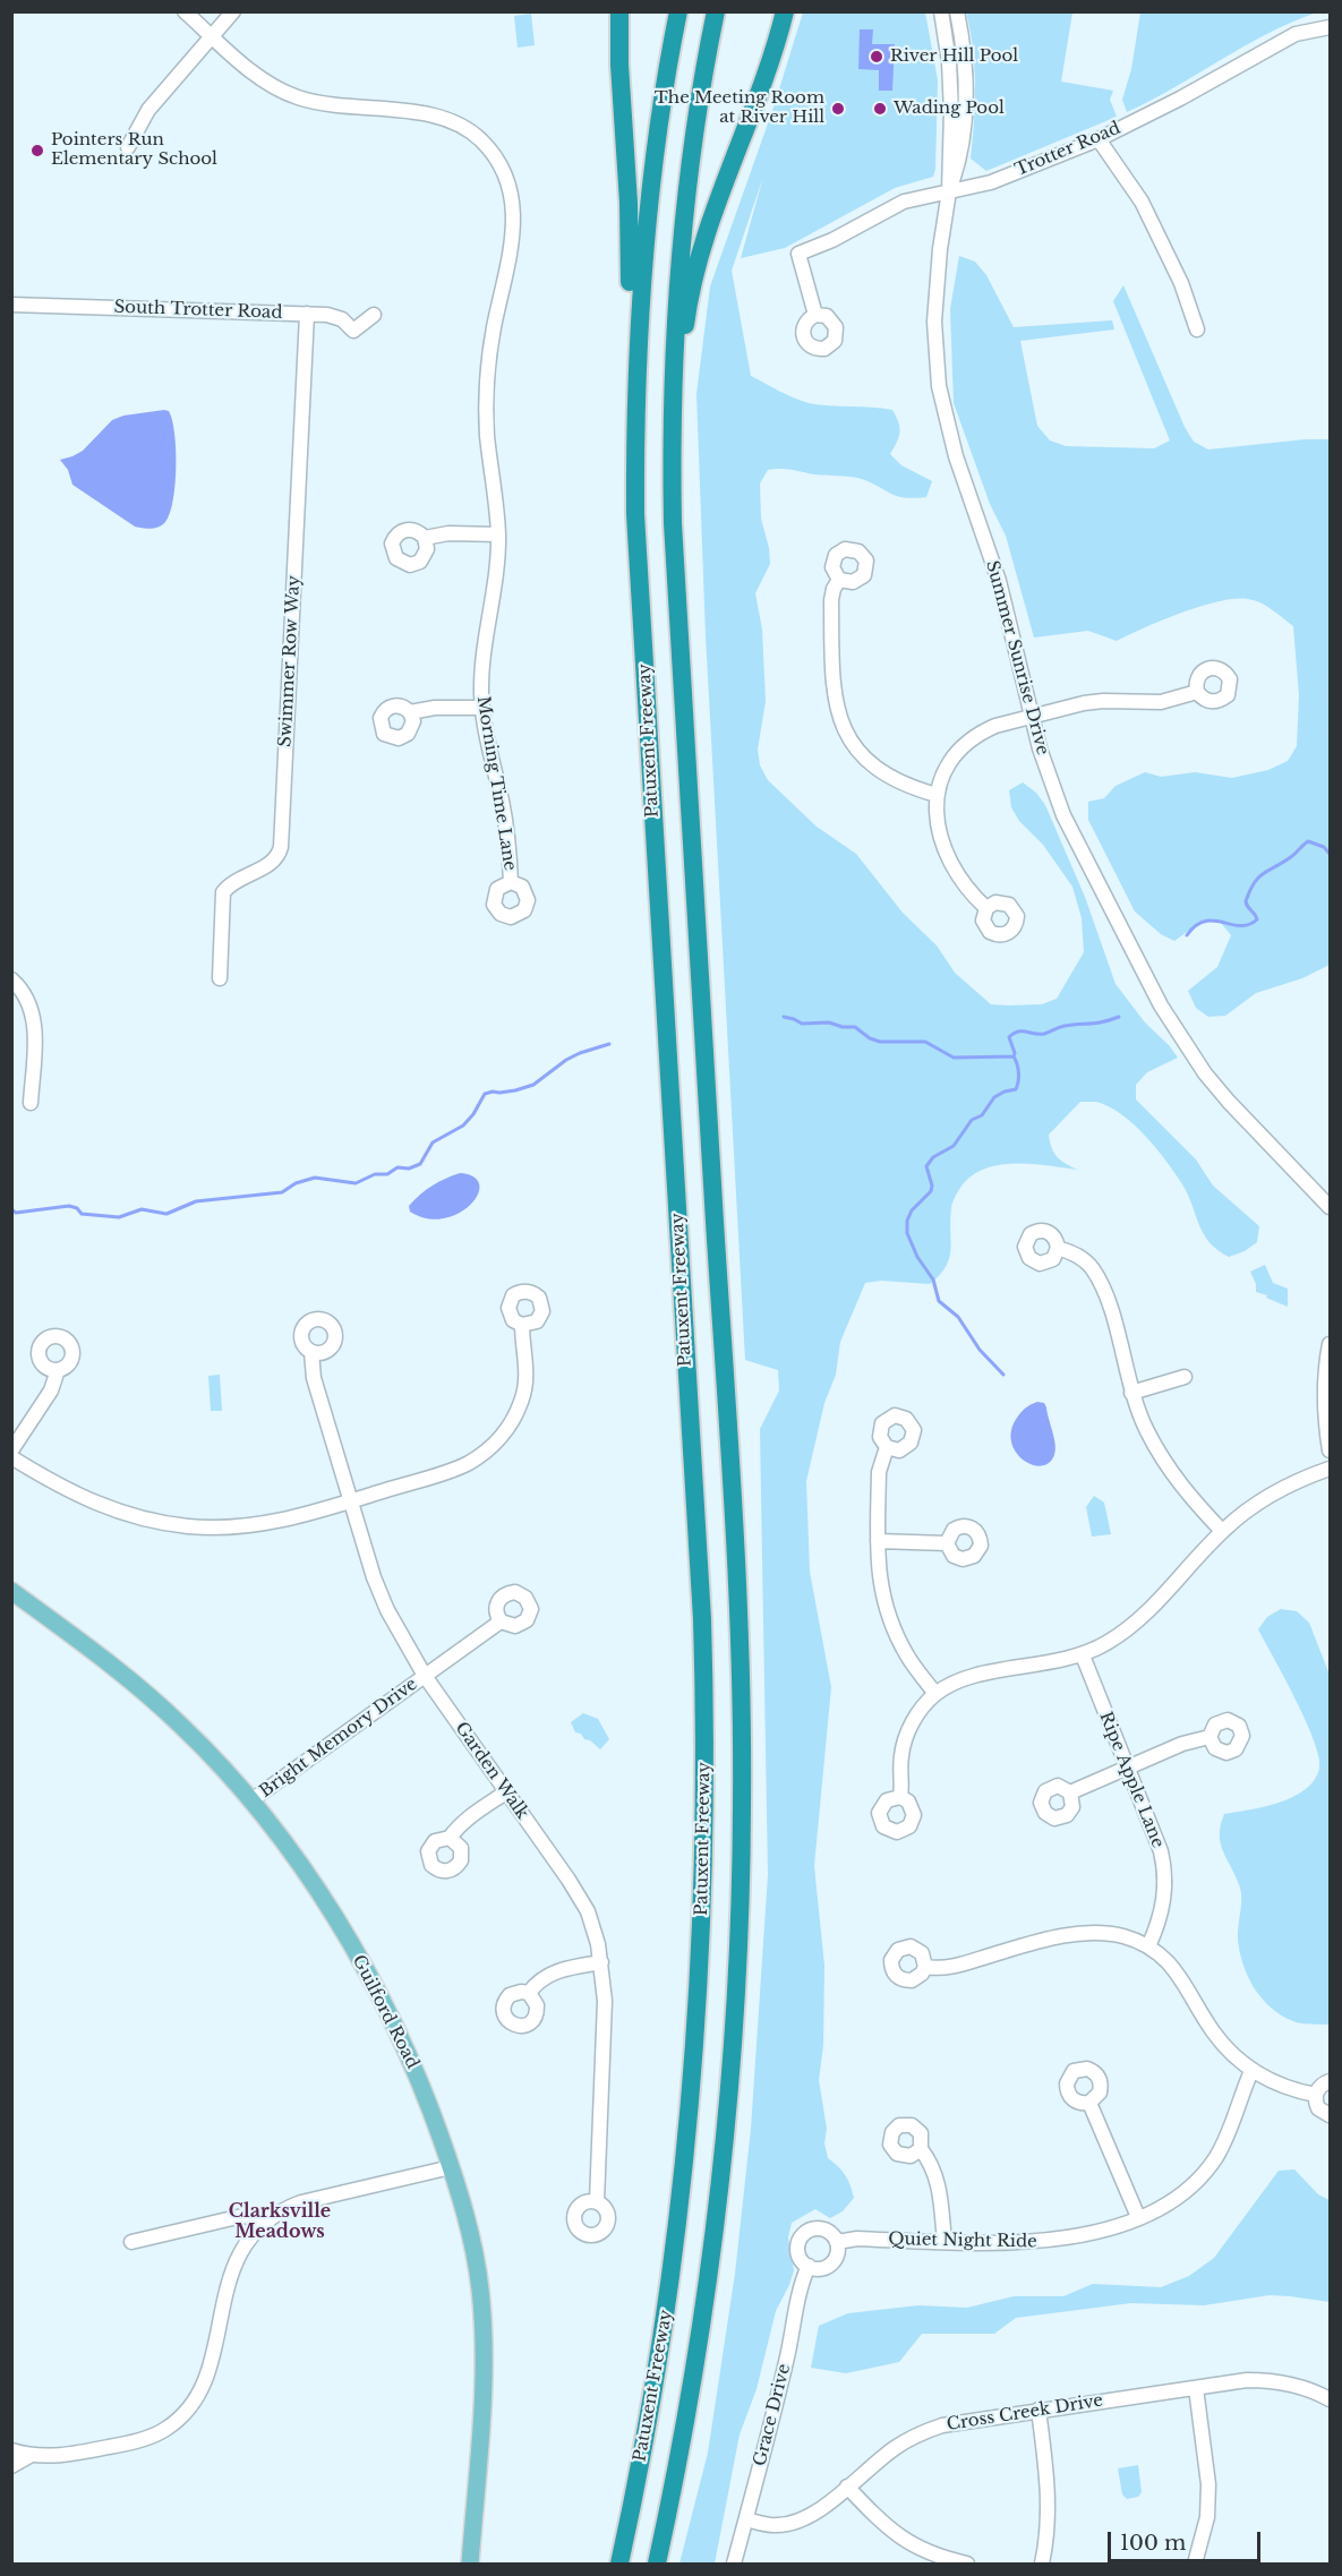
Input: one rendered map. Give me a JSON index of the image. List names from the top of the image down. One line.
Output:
{"streets":{"highway":["Patuxent Freeway"],"main road":["Guilford Road"],"street":["Trotter Road","South Trotter Road","Summer Sunrise Drive","Swimmer Row Way","Morning Time Lane","Bright Memory Drive","Garden Walk","Ripe Apple Lane","Quiet Night Ride","Cross Creek Drive","Grace Drive"]},"crossings":[["Trotter Road","Summer Sunrise Drive"],["South Trotter Road","Swimmer Row Way"],["Bright Memory Drive","Garden Walk"],["Bright Memory Drive","Guilford Road"],["Quiet Night Ride","Grace Drive"],["Cross Creek Drive","Grace Drive"]],"districts":["Clarksville Meadows"],"places":["River Hill Pool","The Meeting Room at River Hill","Wading Pool","Pointers Run Elementary School"],"scale_bar":"100 m"}
